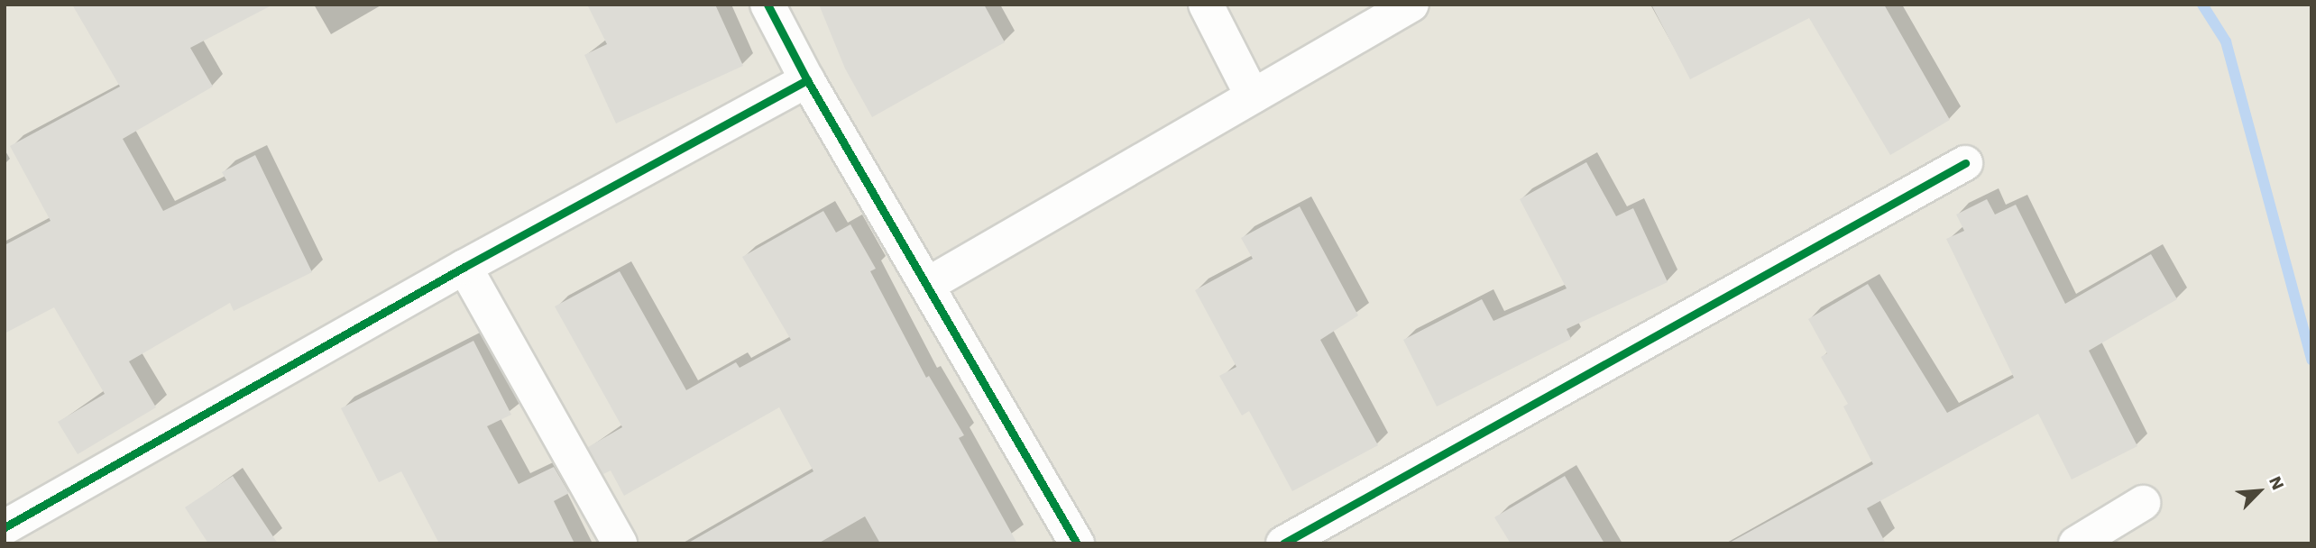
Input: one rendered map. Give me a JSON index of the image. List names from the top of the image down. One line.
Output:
{"north":"top right"}
